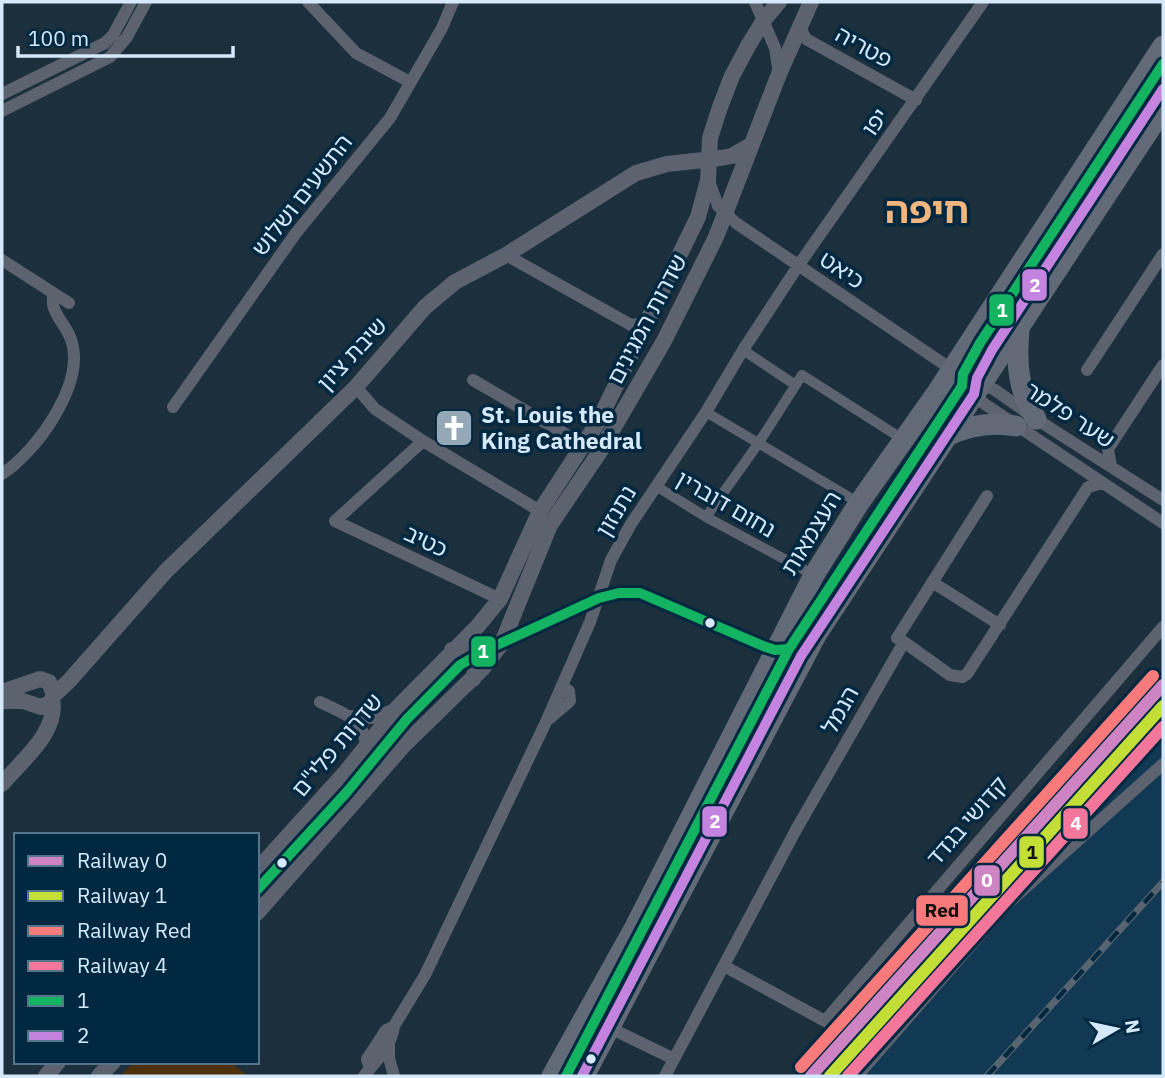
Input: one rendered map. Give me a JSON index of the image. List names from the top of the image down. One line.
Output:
{"streets":{"highway":["העצמאות"],"street":["פטריה","יפו","התשעים ושלוש","כיאט","שדרות המגינים","שיבת ציון","שער פלמר","נחום דוברין","נתנזון","כטיב","הנמל","שדרות פלי\"ם","קדושי בגדד"]},"crossings":[["פטריה","יפו"],["פטריה","שדרות המגינים"],["יפו","כיאט"],["יפו","נתנזון"],["כיאט","שדרות המגינים"],["כיאט","שער פלמר"],["כיאט","נתנזון"],["כיאט","העצמאות"],["שדרות המגינים","שיבת ציון"],["שדרות המגינים","כטיב"],["שדרות המגינים","שדרות פלי\"ם"],["שער פלמר","העצמאות"],["נחום דוברין","נתנזון"],["נחום דוברין","העצמאות"],["הנמל","קדושי בגדד"]],"districts":["חיפה"],"places":{"church":["St. Louis the King Cathedral"]},"lines":["transit line 1","transit line 2","rail line Red","rail line 0","rail line 1","rail line 4"],"legend":["Railway 0","Railway 1","Railway Red","Railway 4","1","2"],"scale_bar":"100 m","north":"right"}
